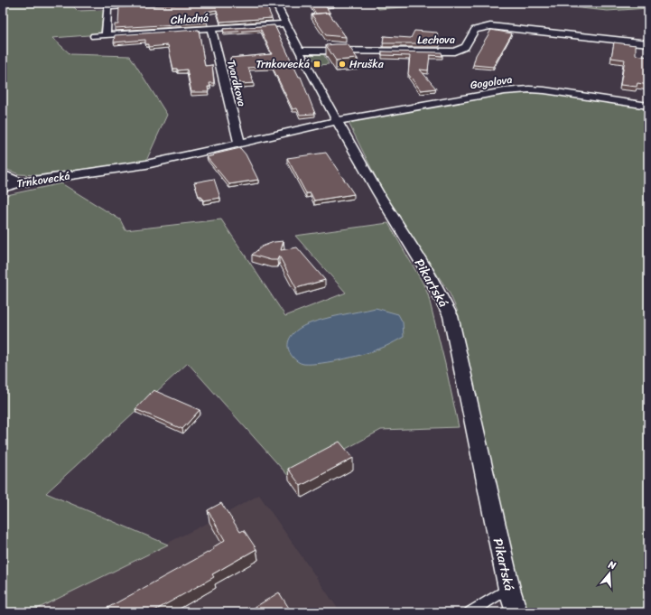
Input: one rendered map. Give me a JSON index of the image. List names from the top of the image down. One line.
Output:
{"streets":{"street":["Chladná","Lechova","Gogolova","Tvardkova","Trnkovecká","Pikartská"]},"crossings":[["Chladná","Tvardkova"],["Chladná","Pikartská"],["Lechova","Pikartská"],["Gogolova","Trnkovecká"],["Gogolova","Pikartská"],["Tvardkova","Trnkovecká"],["Trnkovecká","Pikartská"]],"places":{"transit":["Trnkovecká"],"other":["Hruška"]},"north":"top"}
